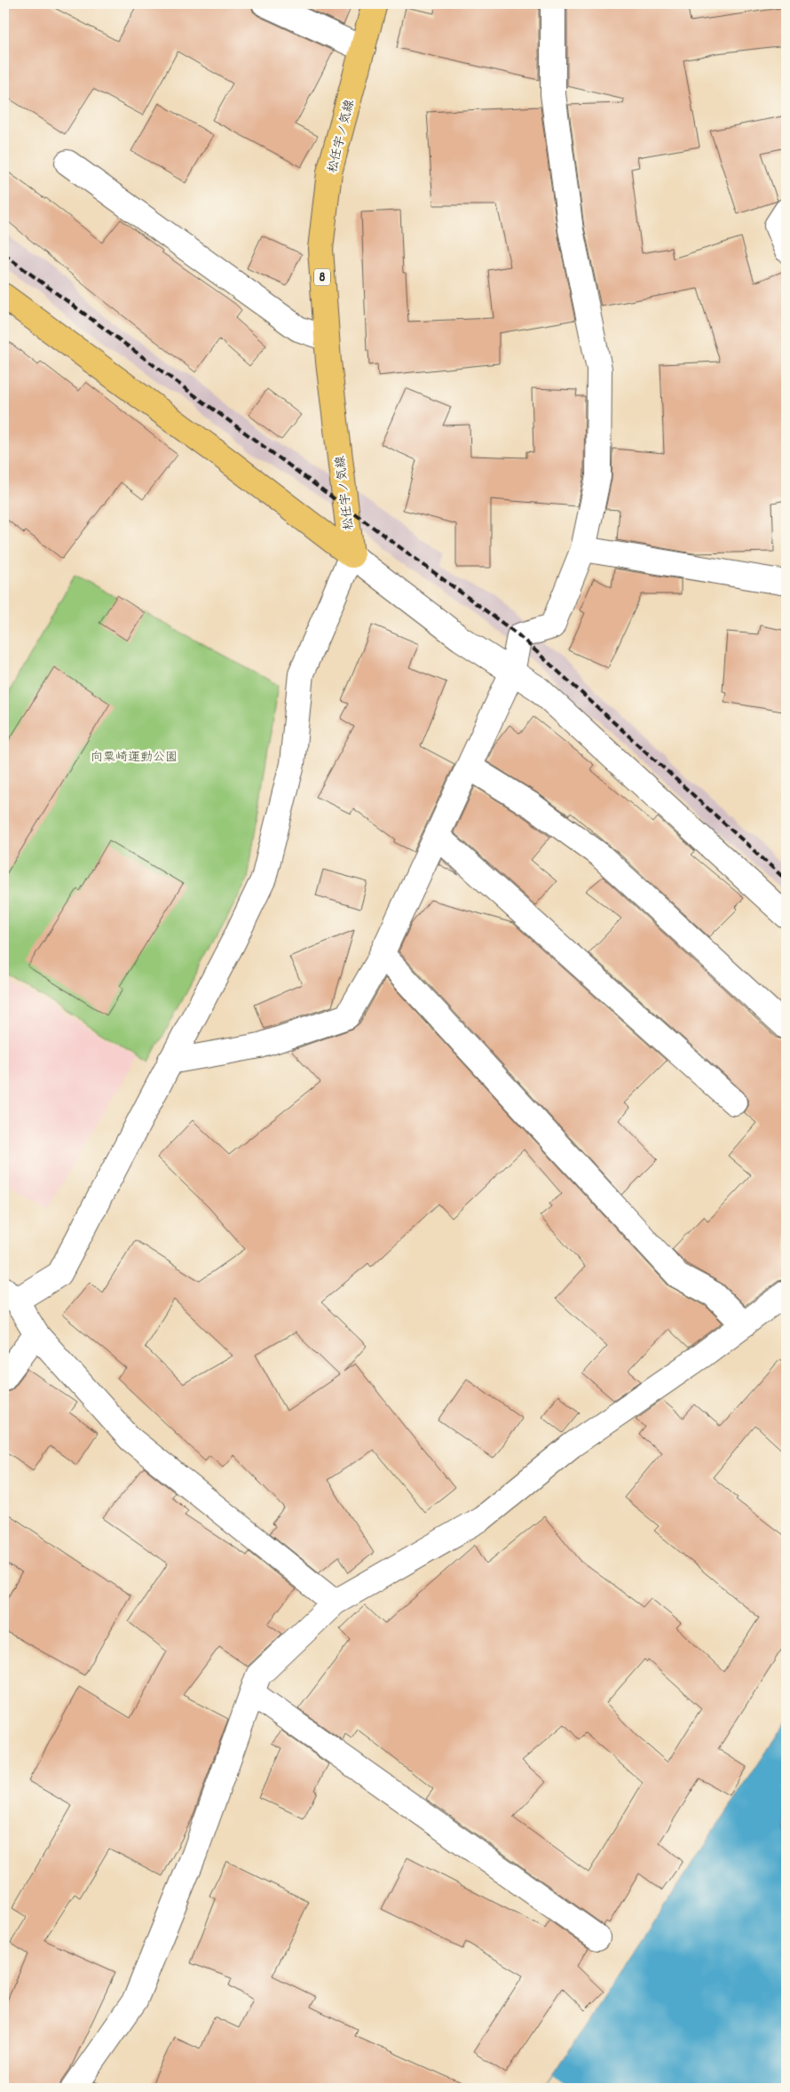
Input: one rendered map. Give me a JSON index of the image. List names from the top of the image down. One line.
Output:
{"streets":{"main road":["松任宇ノ気線","8"]},"parks":["向粟崎運動公園"]}
